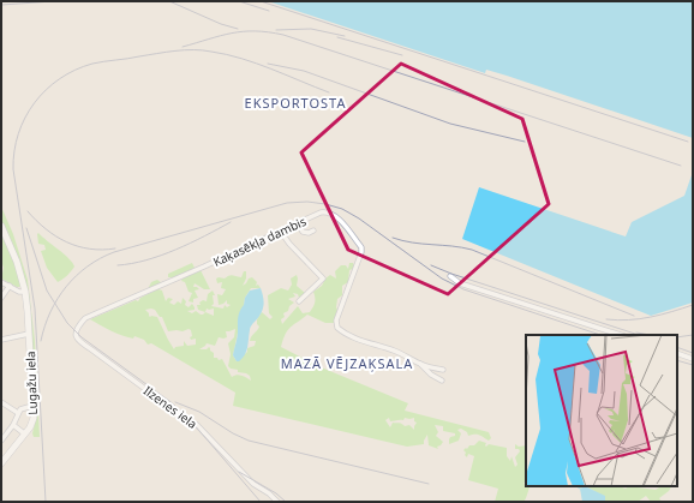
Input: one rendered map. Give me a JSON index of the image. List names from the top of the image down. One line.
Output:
{"streets":{"street":["Kaķasēkļa dambis","Lugažu iela","Ilzenes iela"]},"crossings":[["Kaķasēkļa dambis","Ilzenes iela"]],"districts":["EKSPORTOSTA","MAZĀ VĒJZAĶSALA"]}
